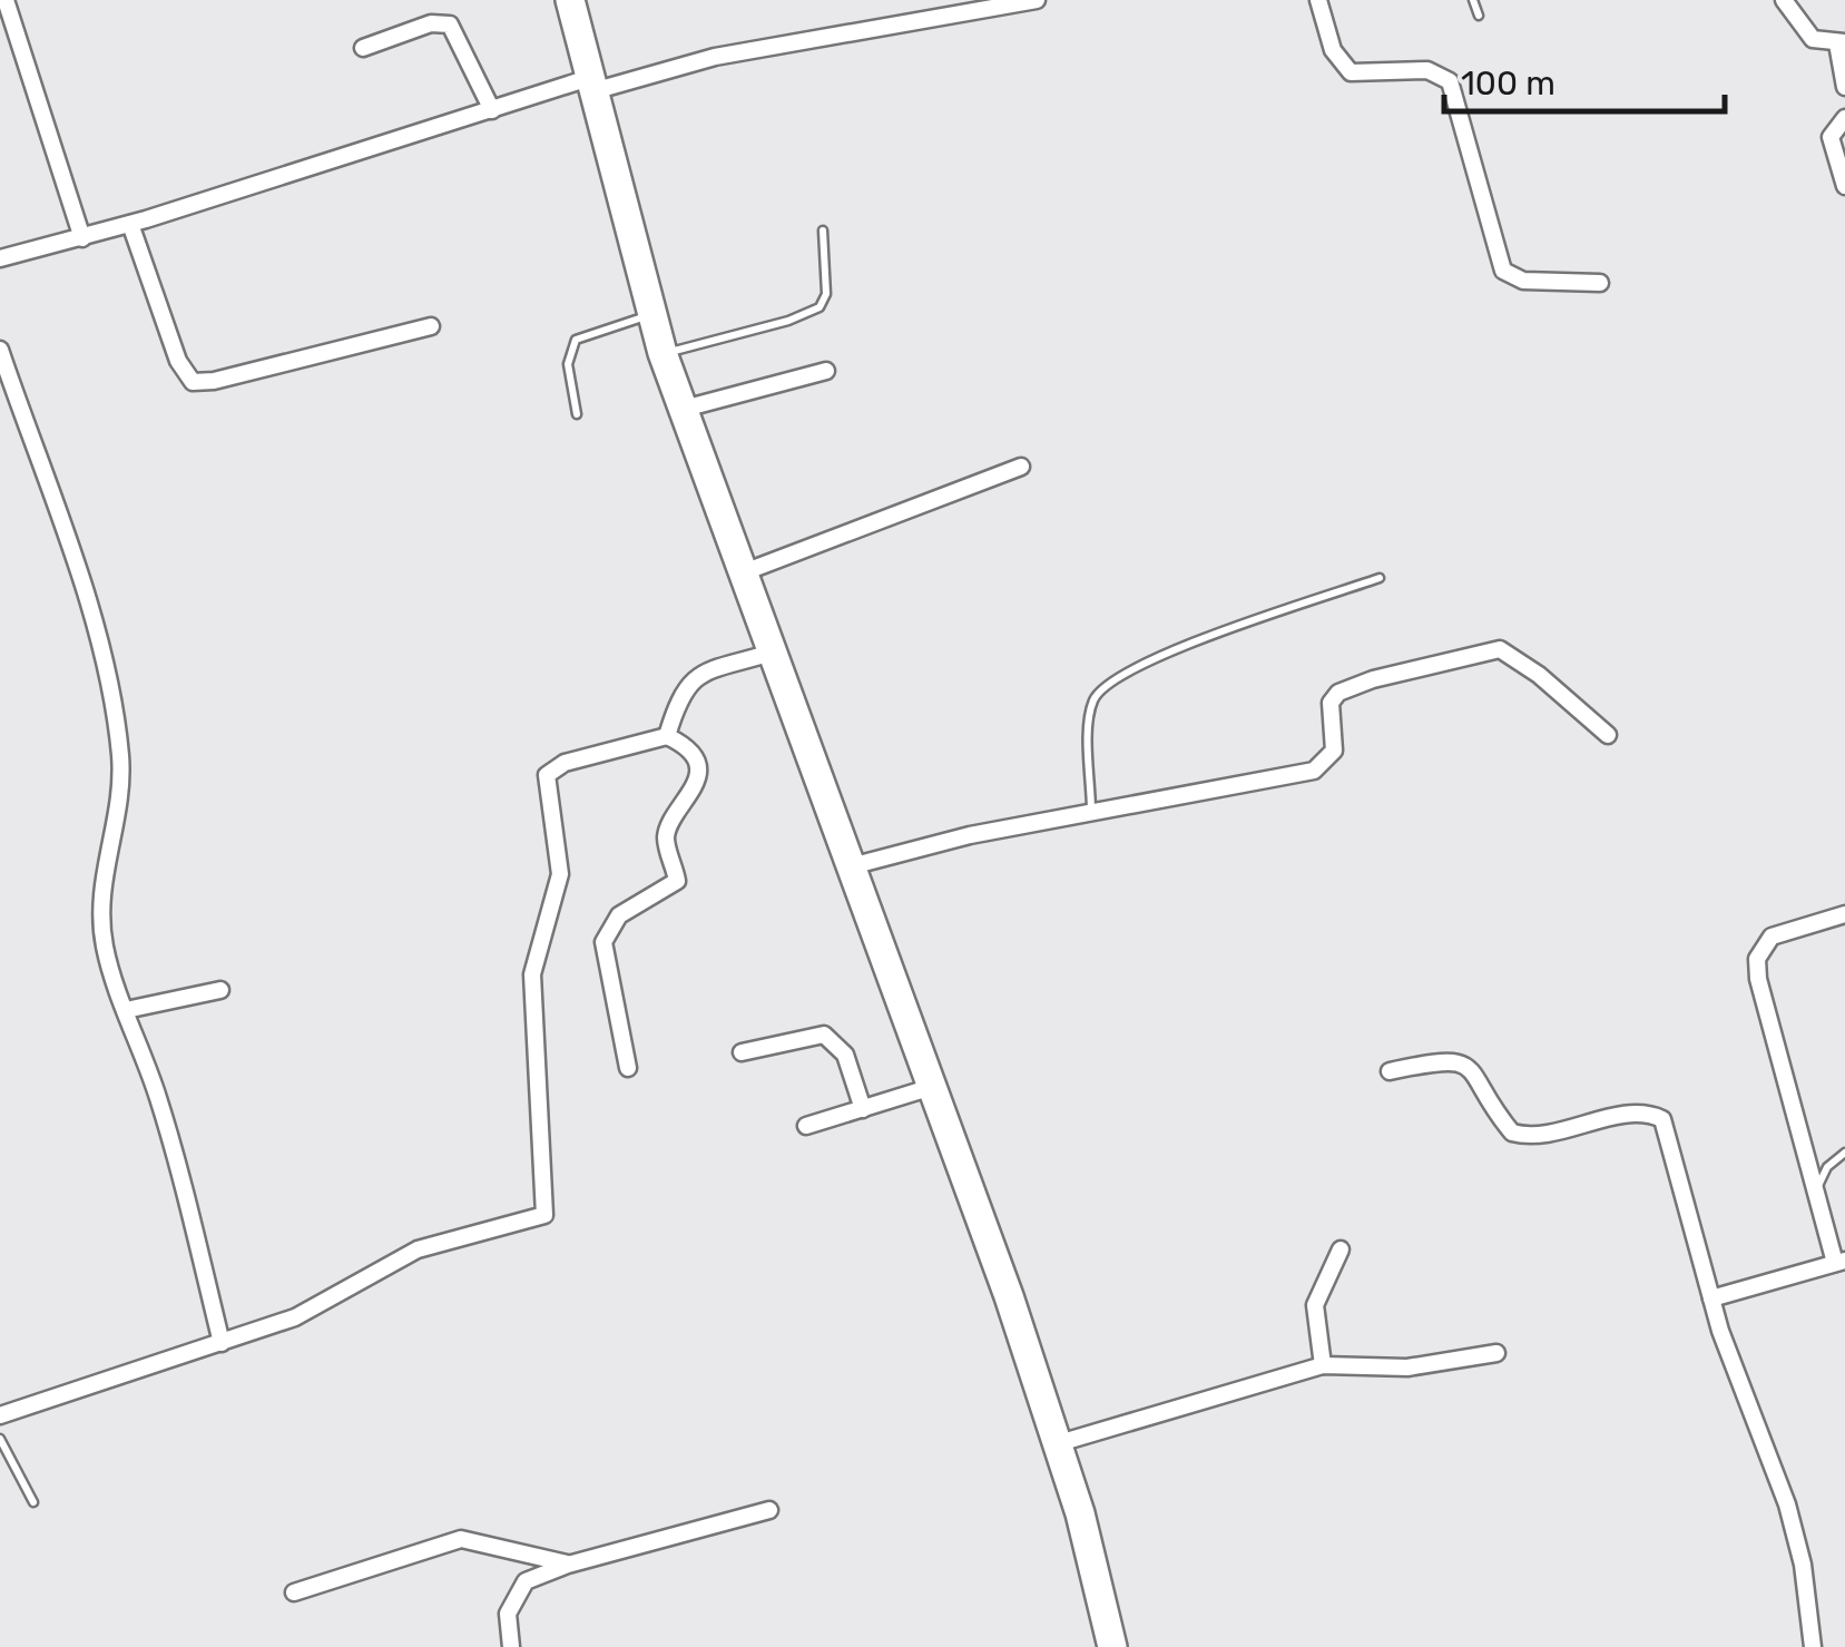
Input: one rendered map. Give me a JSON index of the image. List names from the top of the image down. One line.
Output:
{"scale_bar":"100 m"}
